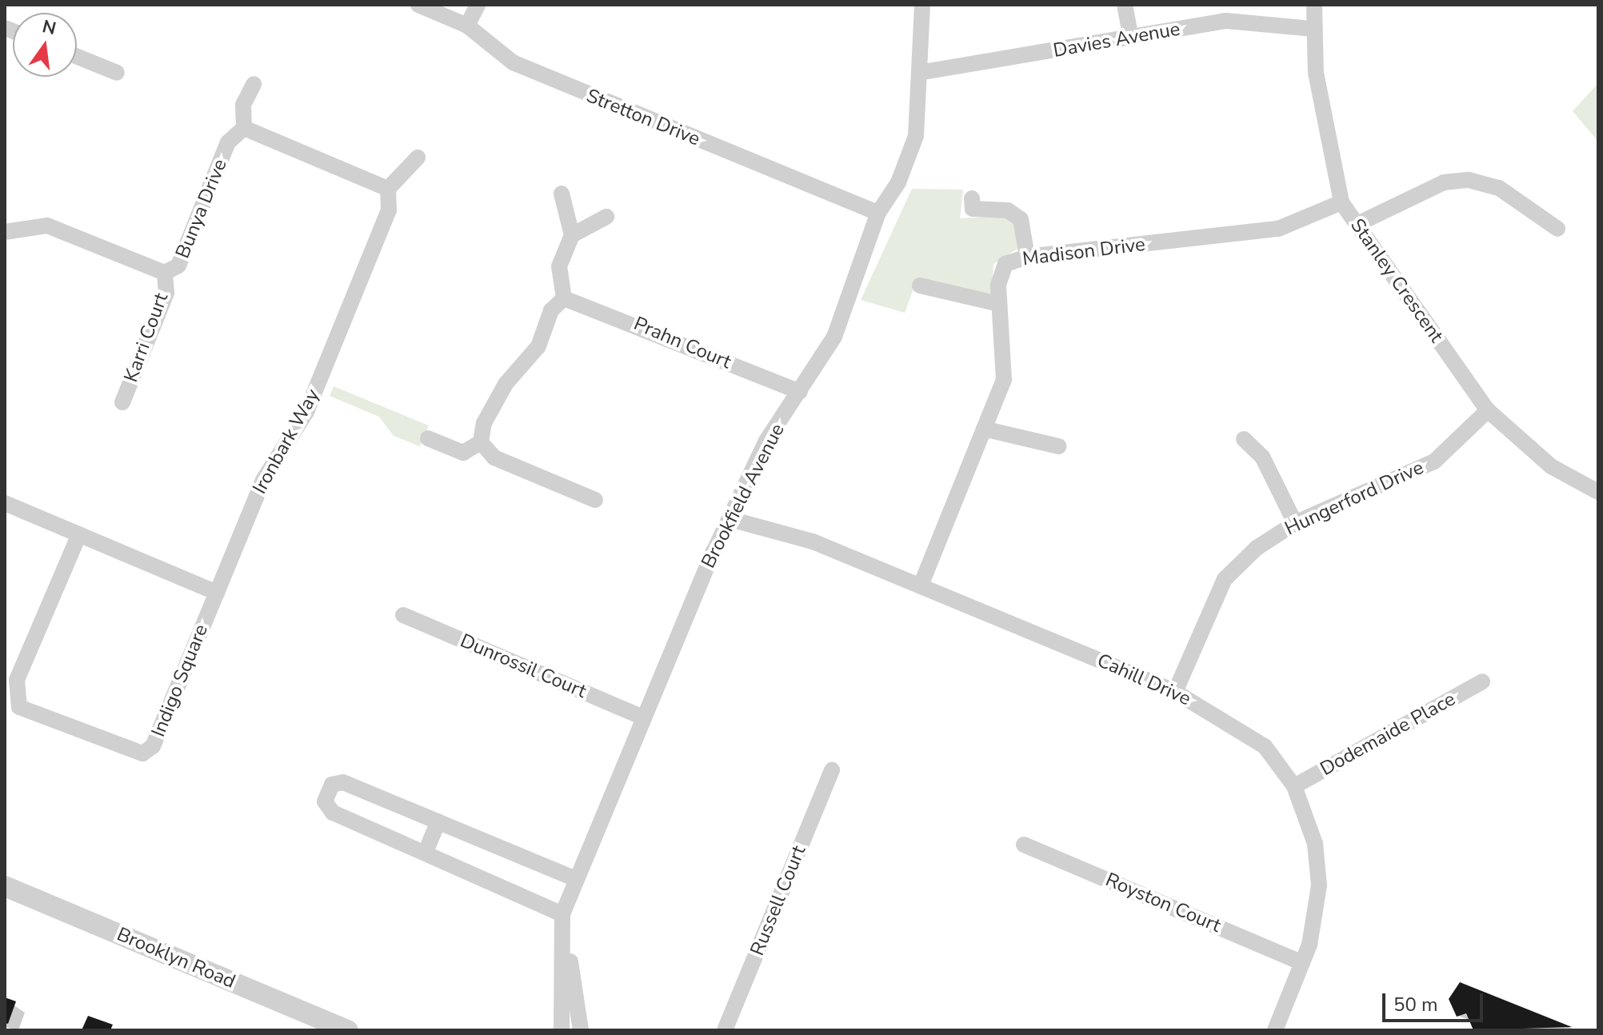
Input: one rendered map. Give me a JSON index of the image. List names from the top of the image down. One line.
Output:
{"streets":{"street":["Davies Avenue","Stretton Drive","Bunya Drive","Madison Drive","Stanley Crescent","Karri Court","Prahn Court","Ironbark Way","Brookfield Avenue","Hungerford Drive","Dunrossil Court","Cahill Drive","Indigo Square","Dodemaide Place","Russell Court","Royston Court","Brooklyn Road"]},"crossings":[["Davies Avenue","Stanley Crescent"],["Davies Avenue","Brookfield Avenue"],["Stretton Drive","Brookfield Avenue"],["Bunya Drive","Karri Court"],["Madison Drive","Stanley Crescent"],["Madison Drive","Cahill Drive"],["Stanley Crescent","Hungerford Drive"],["Prahn Court","Brookfield Avenue"],["Ironbark Way","Indigo Square"],["Brookfield Avenue","Dunrossil Court"],["Brookfield Avenue","Cahill Drive"],["Hungerford Drive","Cahill Drive"],["Cahill Drive","Dodemaide Place"],["Cahill Drive","Royston Court"]],"scale_bar":"50 m","north":"top"}
